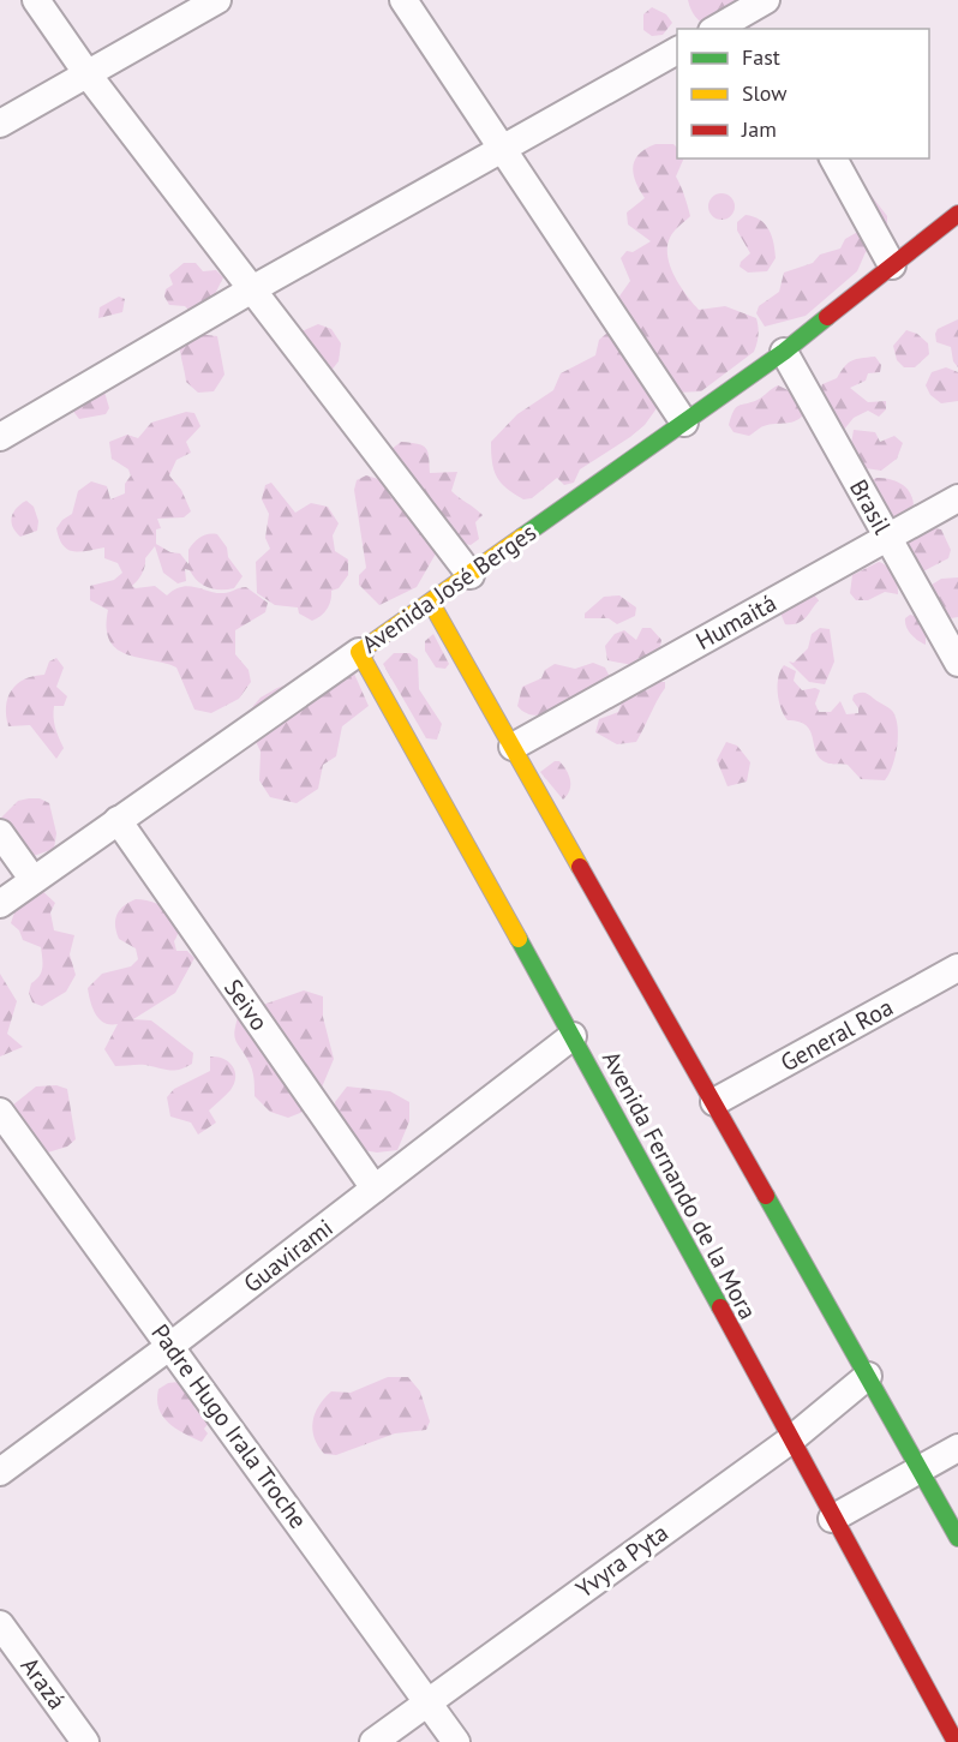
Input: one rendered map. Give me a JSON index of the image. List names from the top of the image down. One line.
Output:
{"streets":{"main road":["Avenida José Berges","Avenida Fernando de la Mora"],"street":["Brasil","Humaitá","Seivo","General Roa","Guavirami","Padre Hugo Irala Troche","Yvyra Pyta","Arazá"]},"crossings":[["Brasil","Avenida José Berges"],["Brasil","Humaitá"],["Avenida José Berges","Seivo"],["Avenida José Berges","Avenida Fernando de la Mora"],["Seivo","Guavirami"],["Avenida Fernando de la Mora","Guavirami"],["Avenida Fernando de la Mora","Yvyra Pyta"],["Guavirami","Padre Hugo Irala Troche"],["Padre Hugo Irala Troche","Yvyra Pyta"]],"legend":["Fast","Slow","Jam"]}
